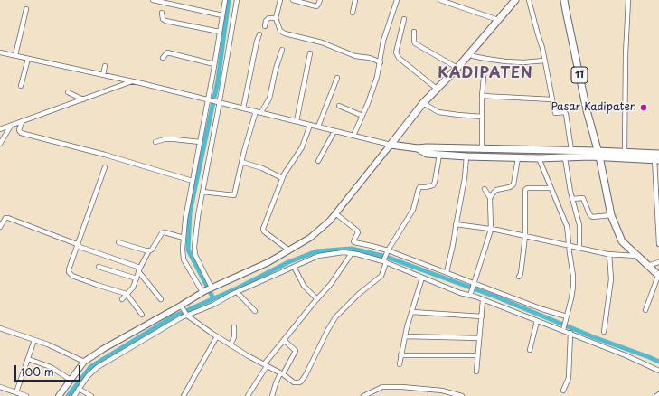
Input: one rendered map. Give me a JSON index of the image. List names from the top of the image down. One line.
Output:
{"streets":{"main road":["11"]},"districts":["KADIPATEN"],"places":["Pasar Kadipaten"],"scale_bar":"100 m"}
